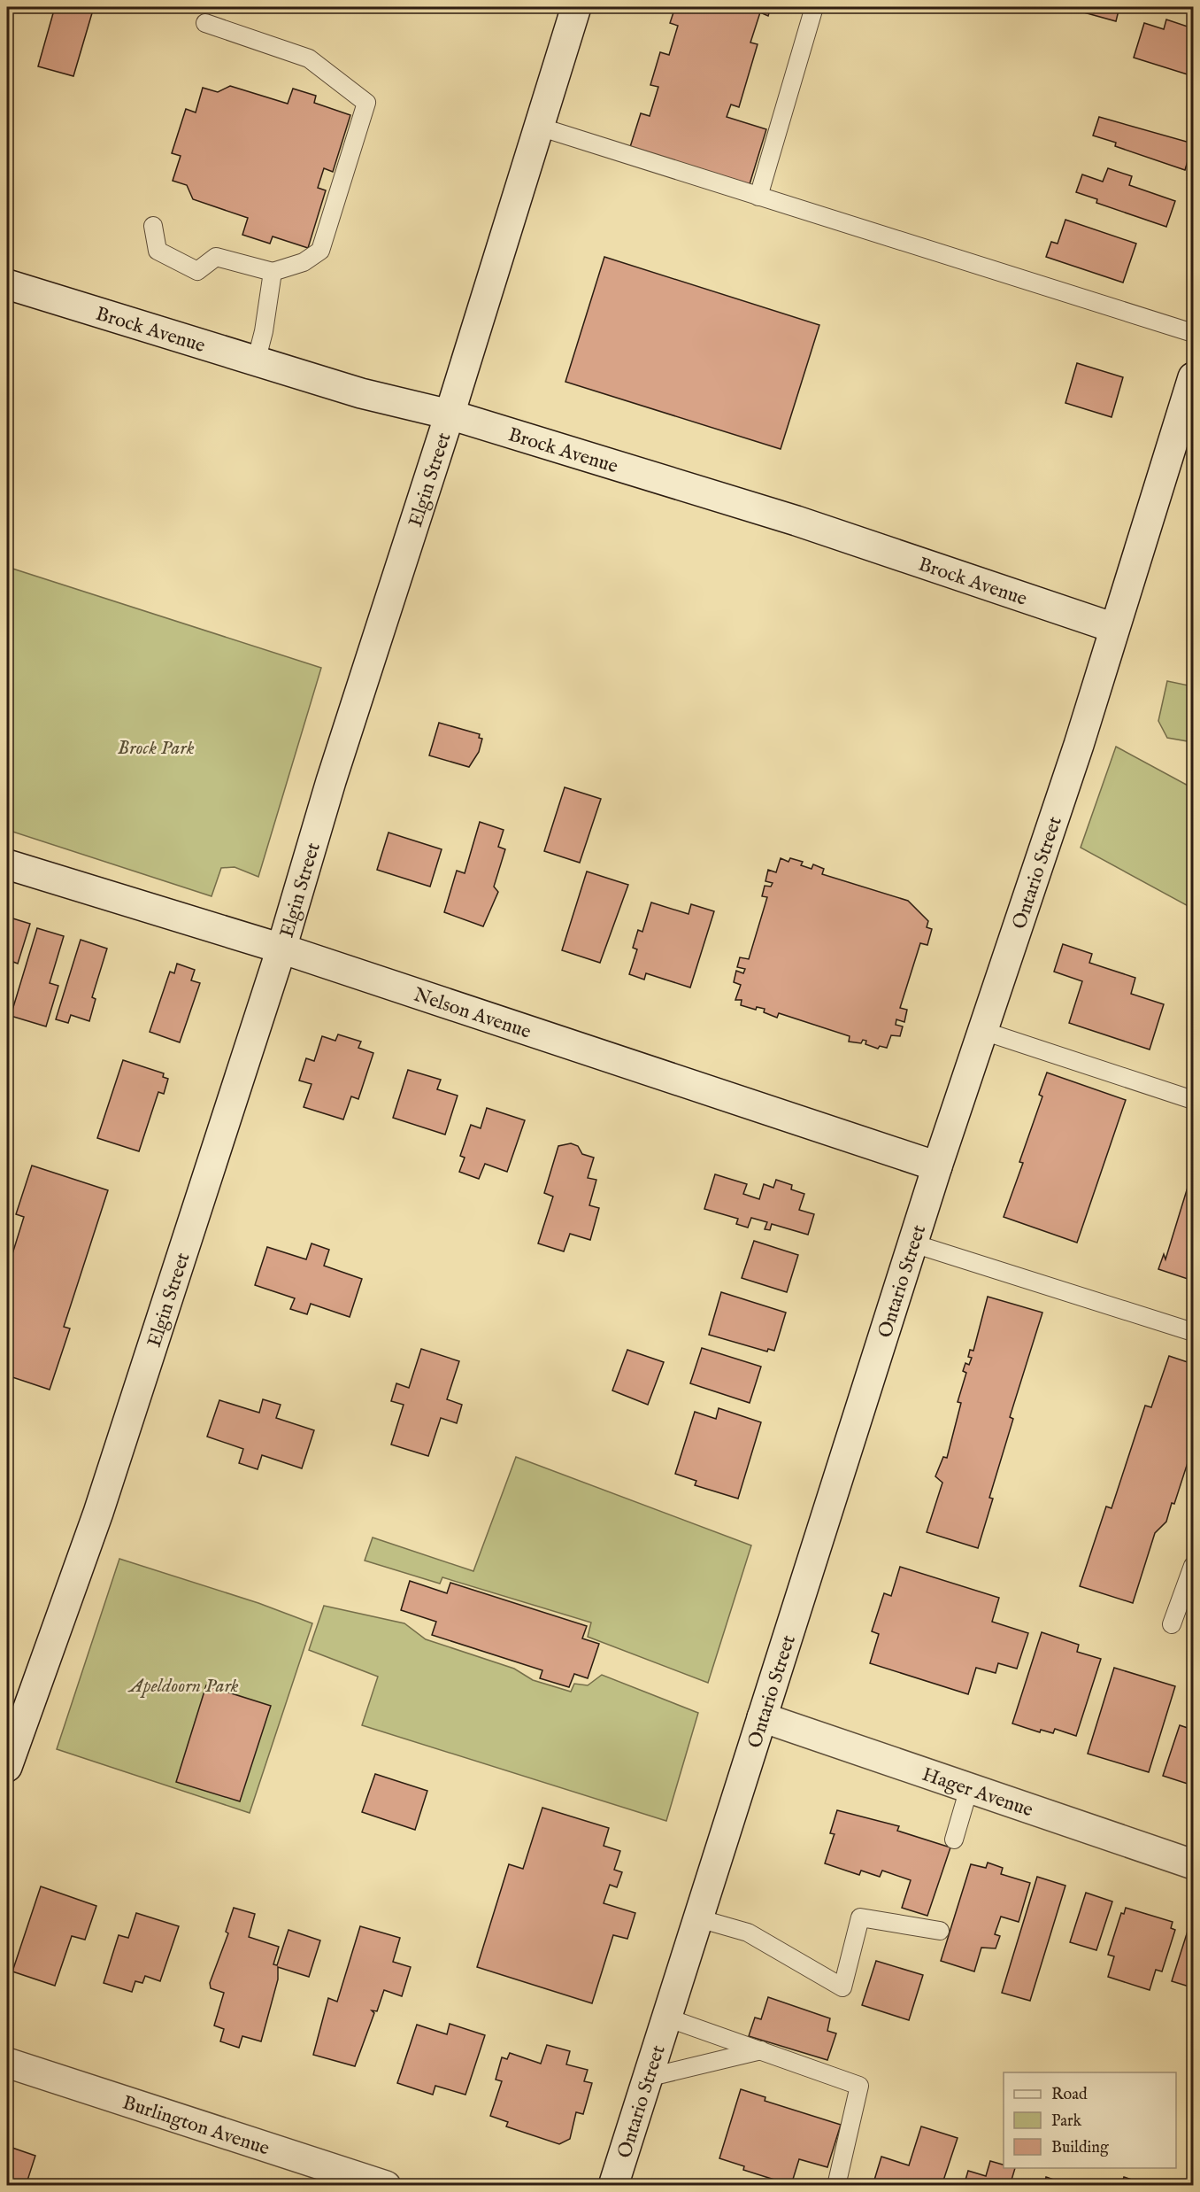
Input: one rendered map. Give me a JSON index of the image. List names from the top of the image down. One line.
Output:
{"streets":{"street":["Brock Avenue","Elgin Street","Ontario Street","Nelson Avenue","Hager Avenue","Burlington Avenue"]},"crossings":[["Brock Avenue","Elgin Street"],["Brock Avenue","Ontario Street"],["Elgin Street","Nelson Avenue"],["Ontario Street","Nelson Avenue"],["Ontario Street","Hager Avenue"]],"parks":["Brock Park","Apeldoorn Park"],"legend":["Road","Park","Building"]}
